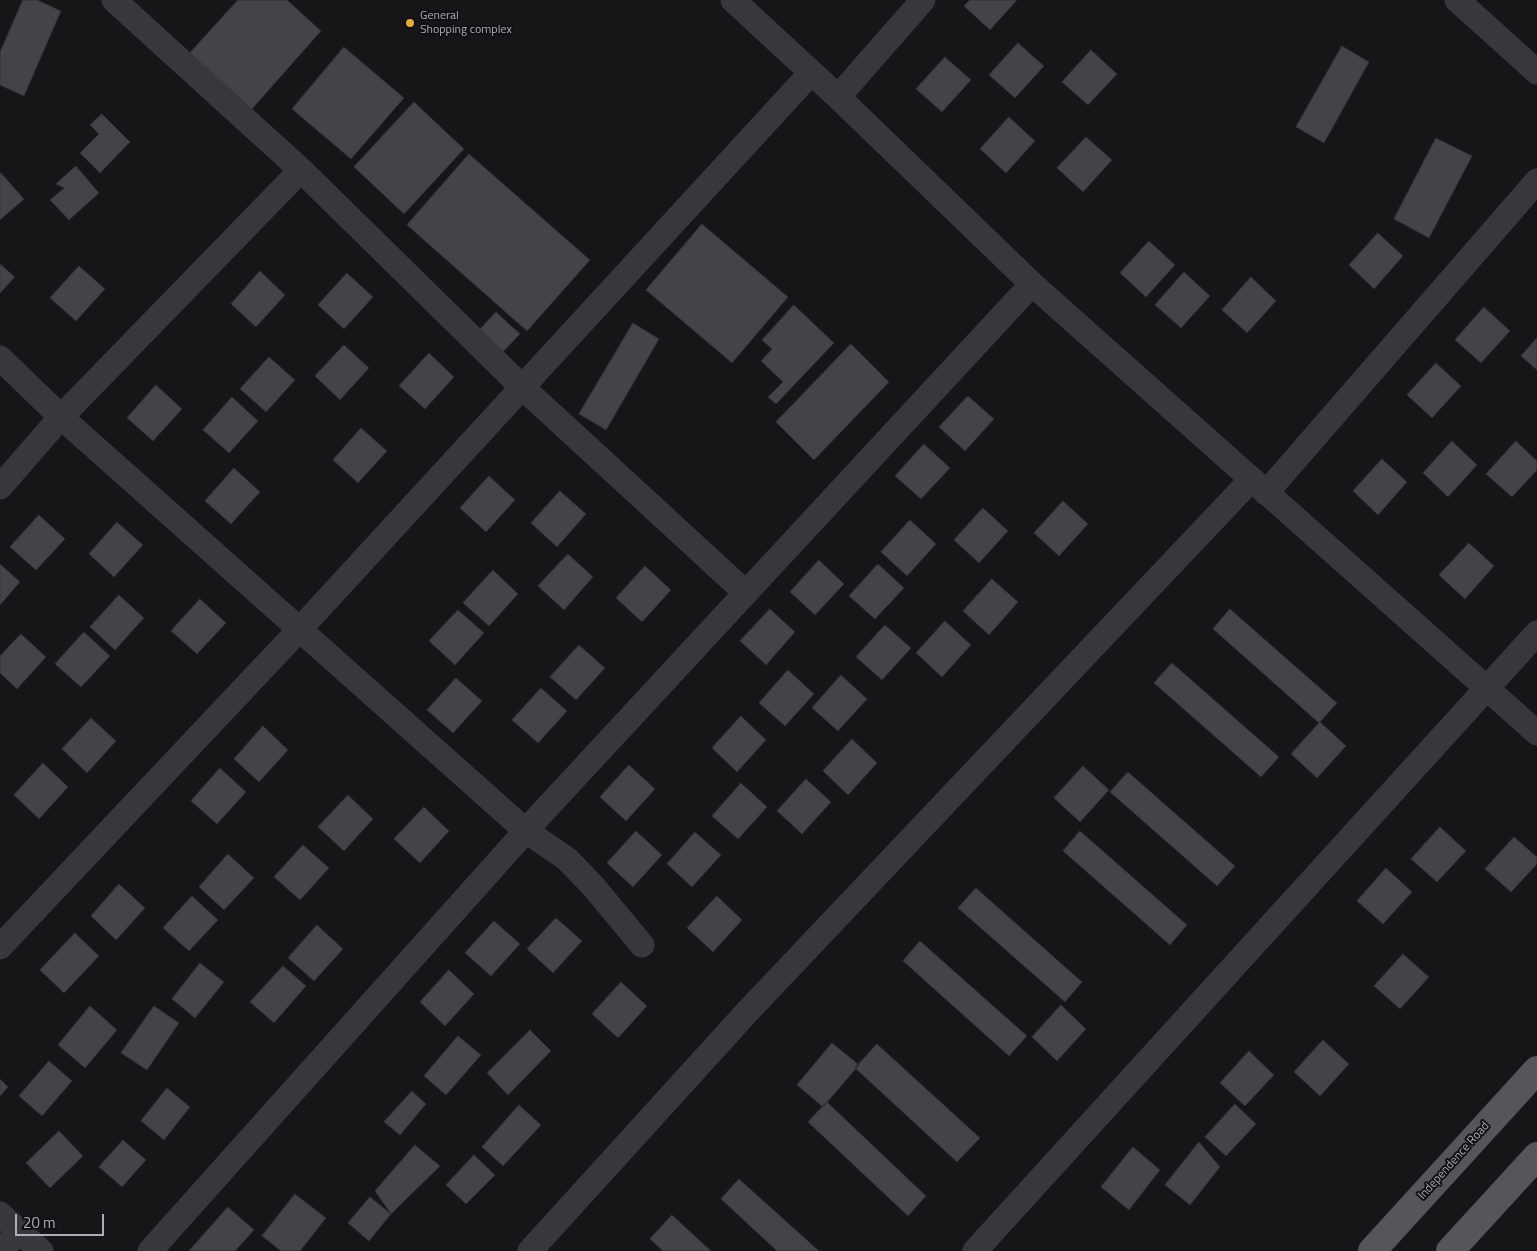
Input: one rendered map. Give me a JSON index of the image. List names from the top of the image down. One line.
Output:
{"streets":{"main road":["Independence Road"]},"places":["General Shopping complex"],"scale_bar":"20 m"}
